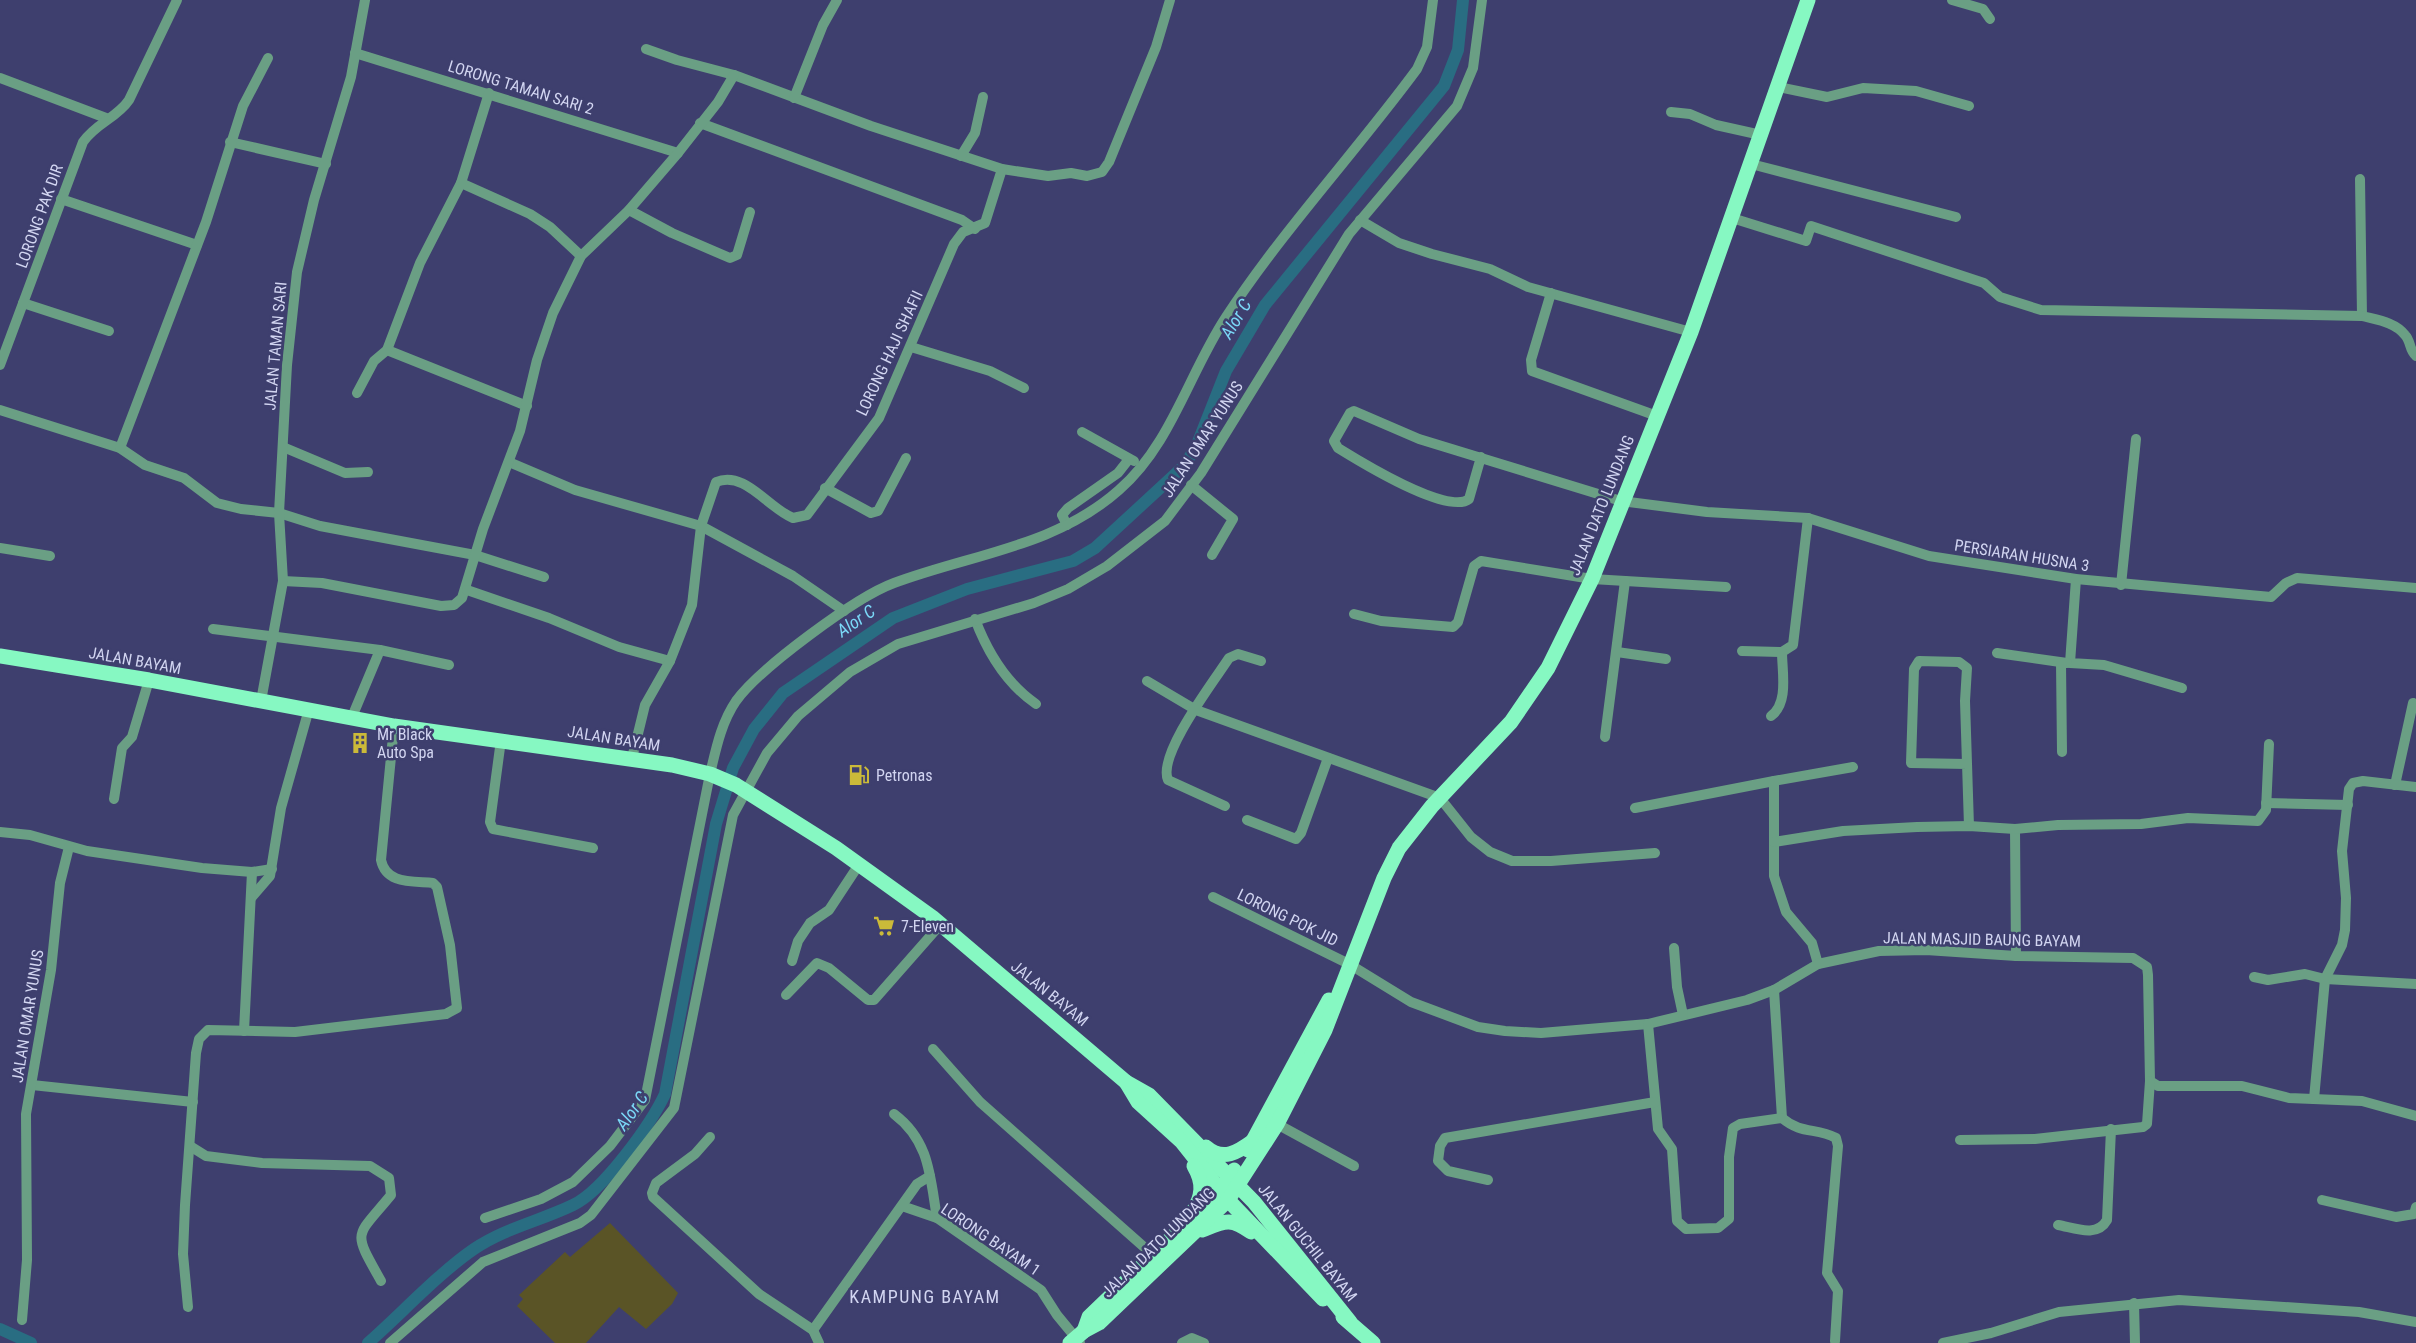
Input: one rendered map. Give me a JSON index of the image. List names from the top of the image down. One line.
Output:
{"streets":{"main road":["JALAN DATO LUNDANG","JALAN BAYAM","JALAN GUCHIL BAYAM"],"street":["LORONG TAMAN SARI 2","LORONG PAK DIR","JALAN TAMAN SARI","LORONG HAJI SHAFII","JALAN OMAR YUNUS","PERSIARAN HUSNA 3","LORONG POK JID","JALAN MASJID BAUNG BAYAM","LORONG BAYAM 1"]},"crossings":[["LORONG TAMAN SARI 2","JALAN TAMAN SARI"],["JALAN TAMAN SARI","JALAN BAYAM"],["LORONG HAJI SHAFII","JALAN BAYAM"],["JALAN OMAR YUNUS","JALAN BAYAM"],["JALAN DATO LUNDANG","PERSIARAN HUSNA 3"],["JALAN DATO LUNDANG","JALAN BAYAM"],["JALAN DATO LUNDANG","LORONG POK JID"],["JALAN DATO LUNDANG","JALAN MASJID BAUNG BAYAM"],["JALAN DATO LUNDANG","LORONG BAYAM 1"],["JALAN DATO LUNDANG","JALAN GUCHIL BAYAM"],["JALAN BAYAM","JALAN GUCHIL BAYAM"],["LORONG POK JID","JALAN MASJID BAUNG BAYAM"]],"districts":["KAMPUNG BAYAM"],"water":["Alor C"],"places":{"building":["Mr Black Auto Spa"],"fuel station":["Petronas"],"supermarket":["7-Eleven"]}}
